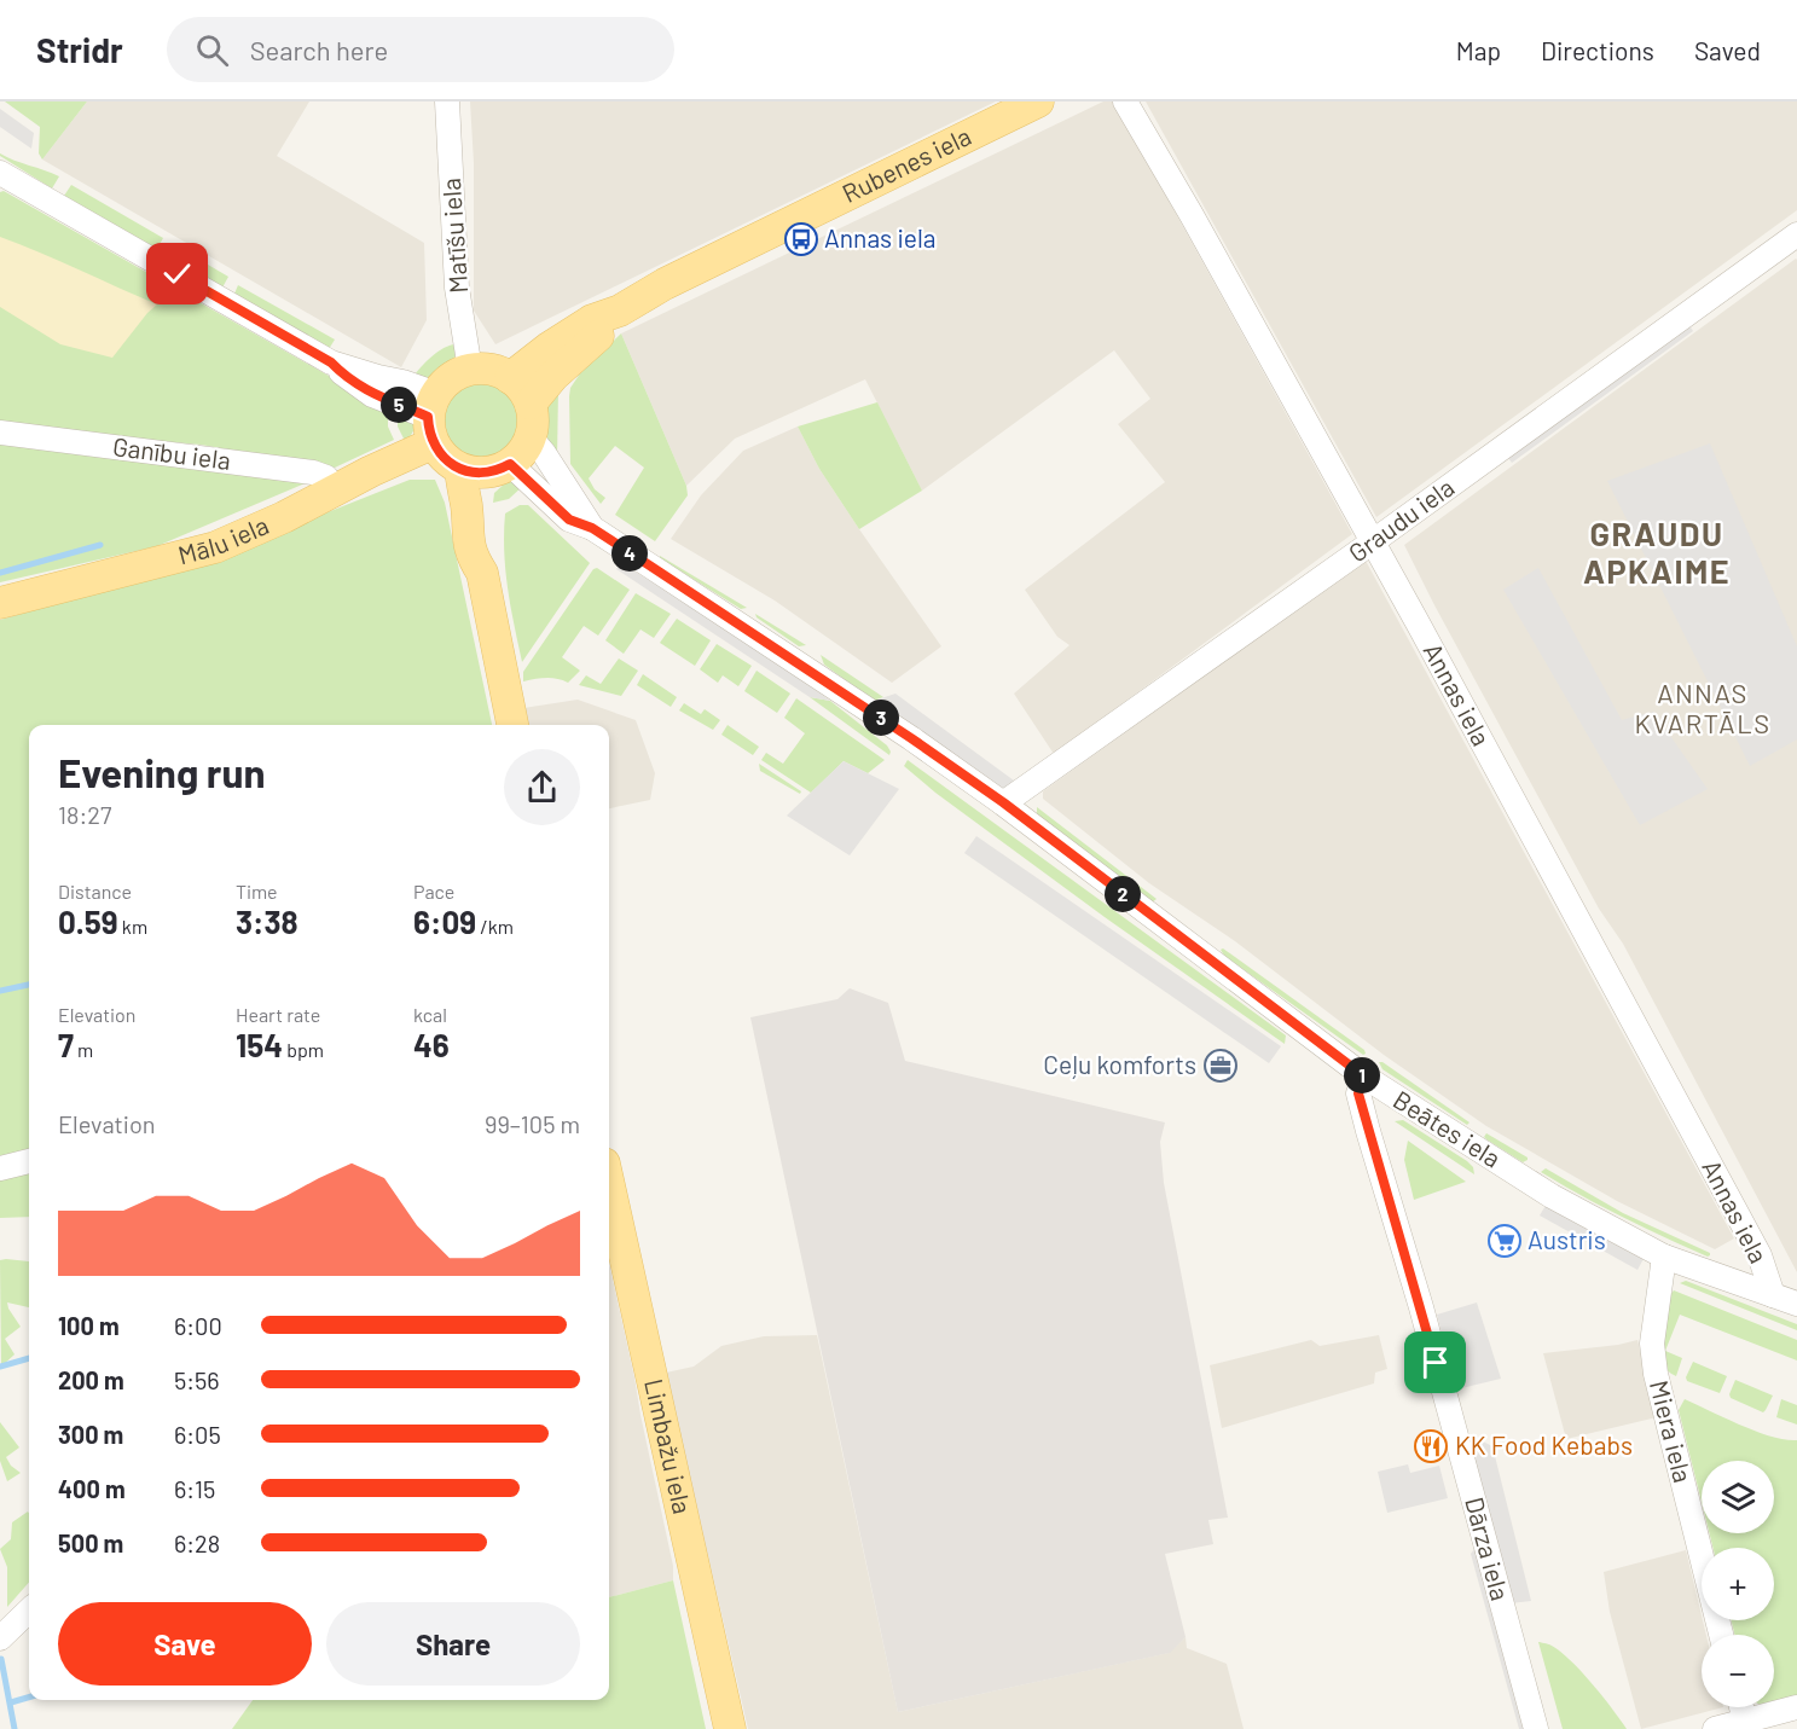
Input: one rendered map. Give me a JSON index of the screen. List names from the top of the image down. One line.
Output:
{"streets":{"main road":["Rubenes iela","Mālu iela","Limbažu iela"],"street":["Matīšu iela","Ganību iela","Graudu iela","Annas iela","Beātes iela","Miera iela","Dārza iela"]},"crossings":[["Rubenes iela","Matīšu iela"],["Rubenes iela","Mālu iela"],["Rubenes iela","Beātes iela"],["Matīšu iela","Mālu iela"],["Matīšu iela","Beātes iela"],["Ganību iela","Mālu iela"],["Graudu iela","Annas iela"],["Graudu iela","Beātes iela"],["Mālu iela","Beātes iela"],["Annas iela","Beātes iela"],["Beātes iela","Miera iela"],["Beātes iela","Dārza iela"]],"districts":["GRAUDU APKAIME","ANNAS KVARTĀLS"],"places":{"bus stop":["Annas iela"],"office":["Ceļu komforts"],"supermarket":["Austris"],"restaurant":["KK Food Kebabs"]},"page":{"header":"Stridr","search":"Search here","nav":["Map","Directions","Saved"],"pins":["5","4","3","2","1"],"heading":["Evening run","18:27"],"stats":[["Distance","0.59 km"],["Time","3:38"],["Pace","6:09 /km"],["Elevation","7 m"],["Heart rate","154 bpm"],["kcal","46"]],"chart":["Elevation","99–105 m"],"list":[{"name":"100 m","note":"6:00"},{"name":"200 m","note":"5:56"},{"name":"300 m","note":"6:05"},{"name":"400 m","note":"6:15"},{"name":"500 m","note":"6:28"}],"map_buttons":["+","−"],"buttons":["Save","Share"]}}
